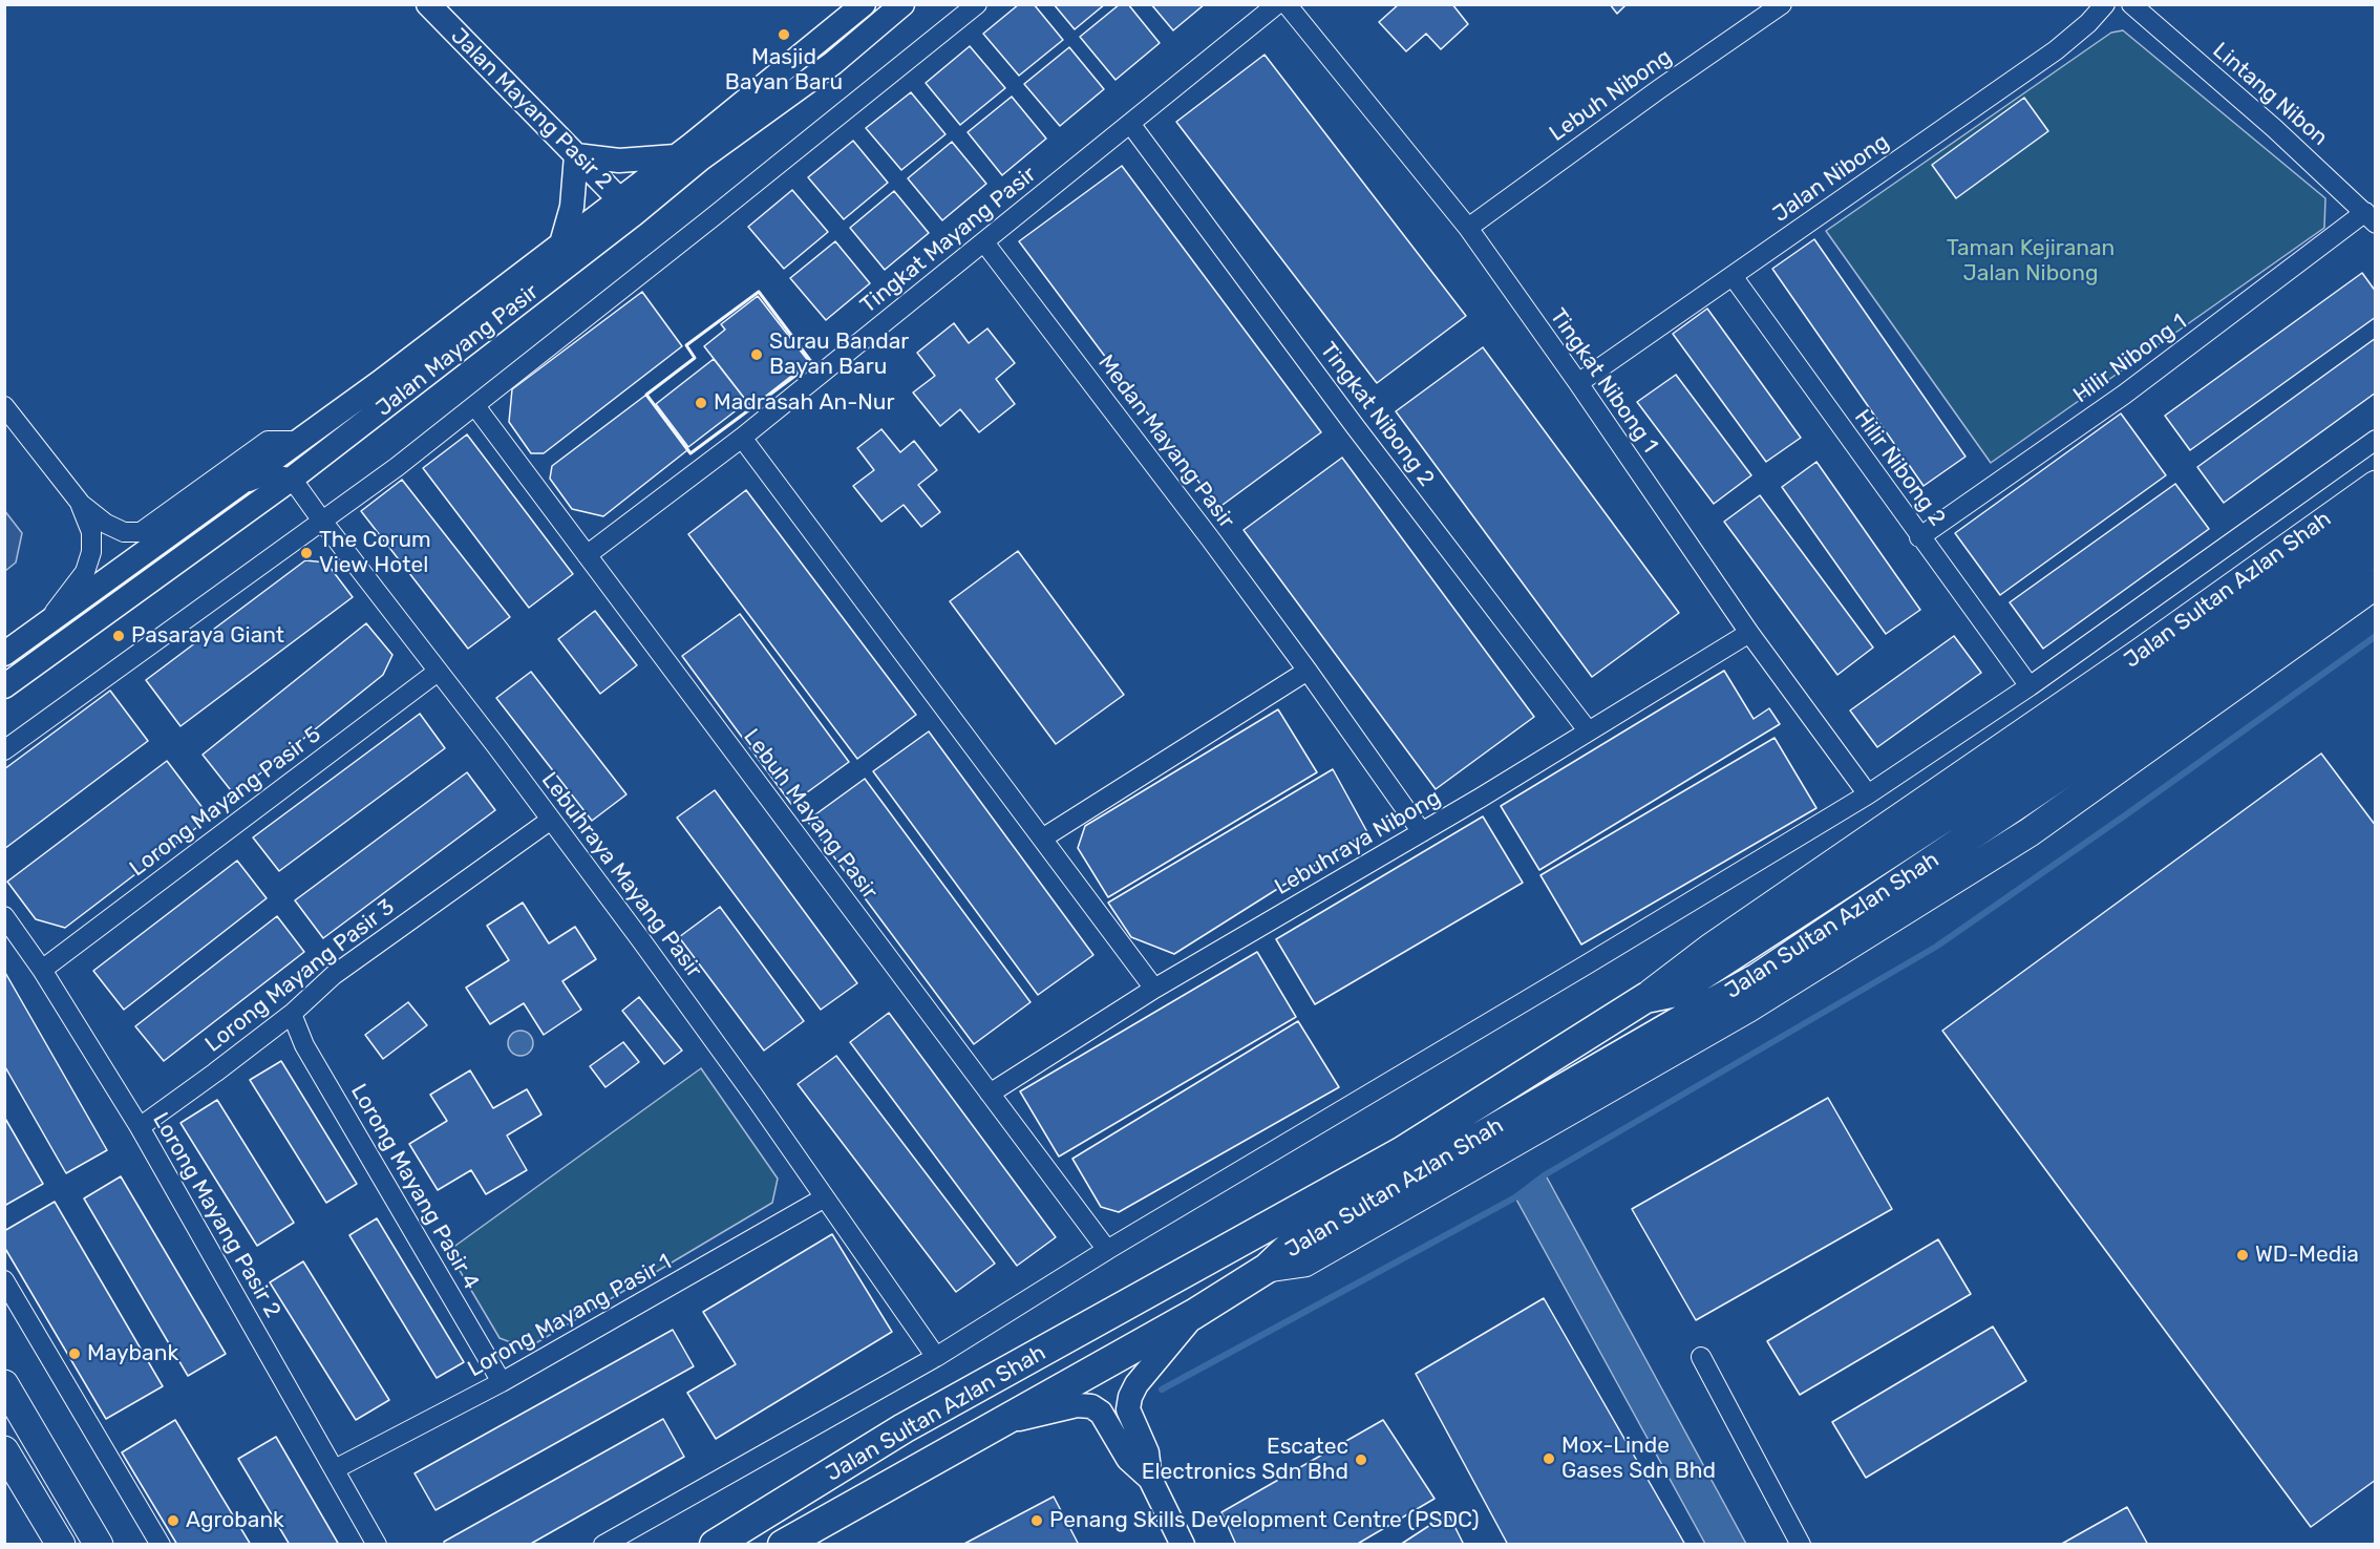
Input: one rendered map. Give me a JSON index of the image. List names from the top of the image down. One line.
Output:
{"streets":{"highway":["Jalan Sultan Azlan Shah"],"street":["Lintang Nibon","Lebuh Nibong","Jalan Mayang Pasir 2","Jalan Nibong","Tingkat Mayang Pasir","Jalan Mayang Pasir","Hilir Nibong 1","Tingkat Nibong 1","Tingkat Nibong 2","Medan Mayang Pasir","Hilir Nibong 2","Lorong Mayang Pasir 5","Lebuh Mayang Pasir","Lebuhraya Nibong","Lebuhraya Mayang Pasir","Lorong Mayang Pasir 3","Lorong Mayang Pasir 4","Lorong Mayang Pasir 2","Lorong Mayang Pasir 1"]},"crossings":[["Lintang Nibon","Hilir Nibong 1"],["Lebuh Nibong","Tingkat Nibong 1"],["Jalan Mayang Pasir 2","Jalan Mayang Pasir"],["Jalan Nibong","Tingkat Nibong 1"],["Jalan Nibong","Hilir Nibong 2"],["Tingkat Mayang Pasir","Tingkat Nibong 2"],["Tingkat Mayang Pasir","Medan Mayang Pasir"],["Tingkat Mayang Pasir","Lebuh Mayang Pasir"],["Jalan Mayang Pasir","Lebuhraya Mayang Pasir"],["Hilir Nibong 1","Hilir Nibong 2"],["Tingkat Nibong 1","Lebuhraya Nibong"],["Tingkat Nibong 2","Lebuhraya Nibong"],["Medan Mayang Pasir","Lebuhraya Nibong"],["Lorong Mayang Pasir 5","Lebuhraya Mayang Pasir"],["Lorong Mayang Pasir 5","Lorong Mayang Pasir 2"],["Lebuh Mayang Pasir","Lebuhraya Nibong"],["Lebuhraya Mayang Pasir","Lorong Mayang Pasir 3"],["Lebuhraya Mayang Pasir","Lorong Mayang Pasir 1"],["Lorong Mayang Pasir 3","Lorong Mayang Pasir 4"],["Lorong Mayang Pasir 3","Lorong Mayang Pasir 2"],["Lorong Mayang Pasir 4","Lorong Mayang Pasir 1"],["Lorong Mayang Pasir 2","Lorong Mayang Pasir 1"]],"parks":["Taman Kejiranan Jalan Nibong"],"places":["Masjid Bayan Baru","Surau Bandar Bayan Baru","Madrasah An-Nur","The Corum View Hotel","Pasaraya Giant","WD-Media","Maybank","Mox-Linde Gases Sdn Bhd","Escatec Electronics Sdn Bhd","Agrobank","Penang Skills Development Centre (PSDC)"]}
